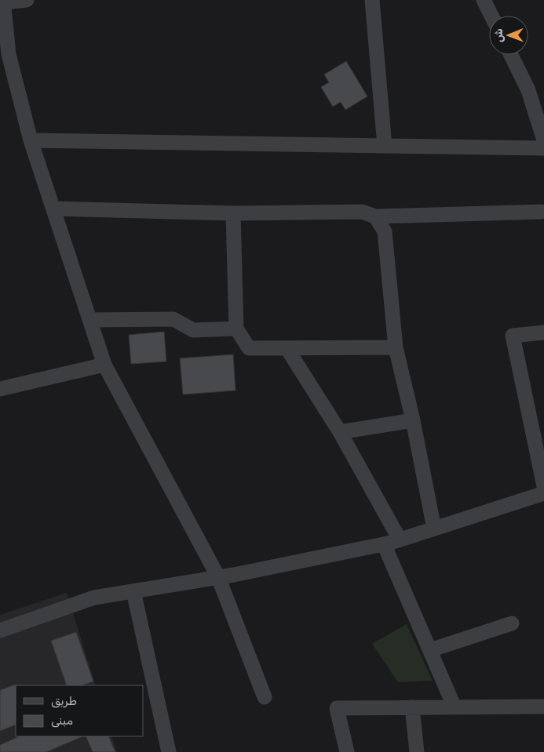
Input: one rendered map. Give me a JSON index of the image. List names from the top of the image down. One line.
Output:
{"legend":["طريق","مبنى"],"north":"left"}
